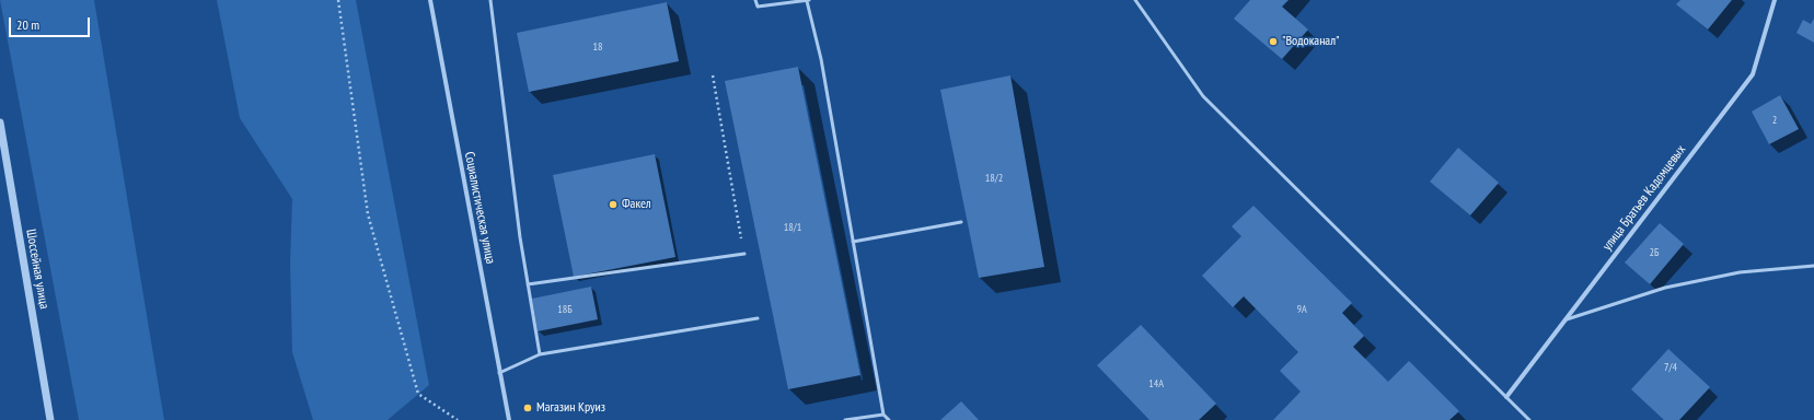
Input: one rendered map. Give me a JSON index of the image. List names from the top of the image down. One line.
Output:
{"streets":{"street":["улица Братьев Кадомцевых","Социалистическая улица","Шоссейная улица"]},"places":["\"Водоканал\"","Факел","Магазин Круиз"],"house_numbers":["18","2","18/2","18/1","2Б","18Б","9А","7/4","14А"],"scale_bar":"20 m"}
